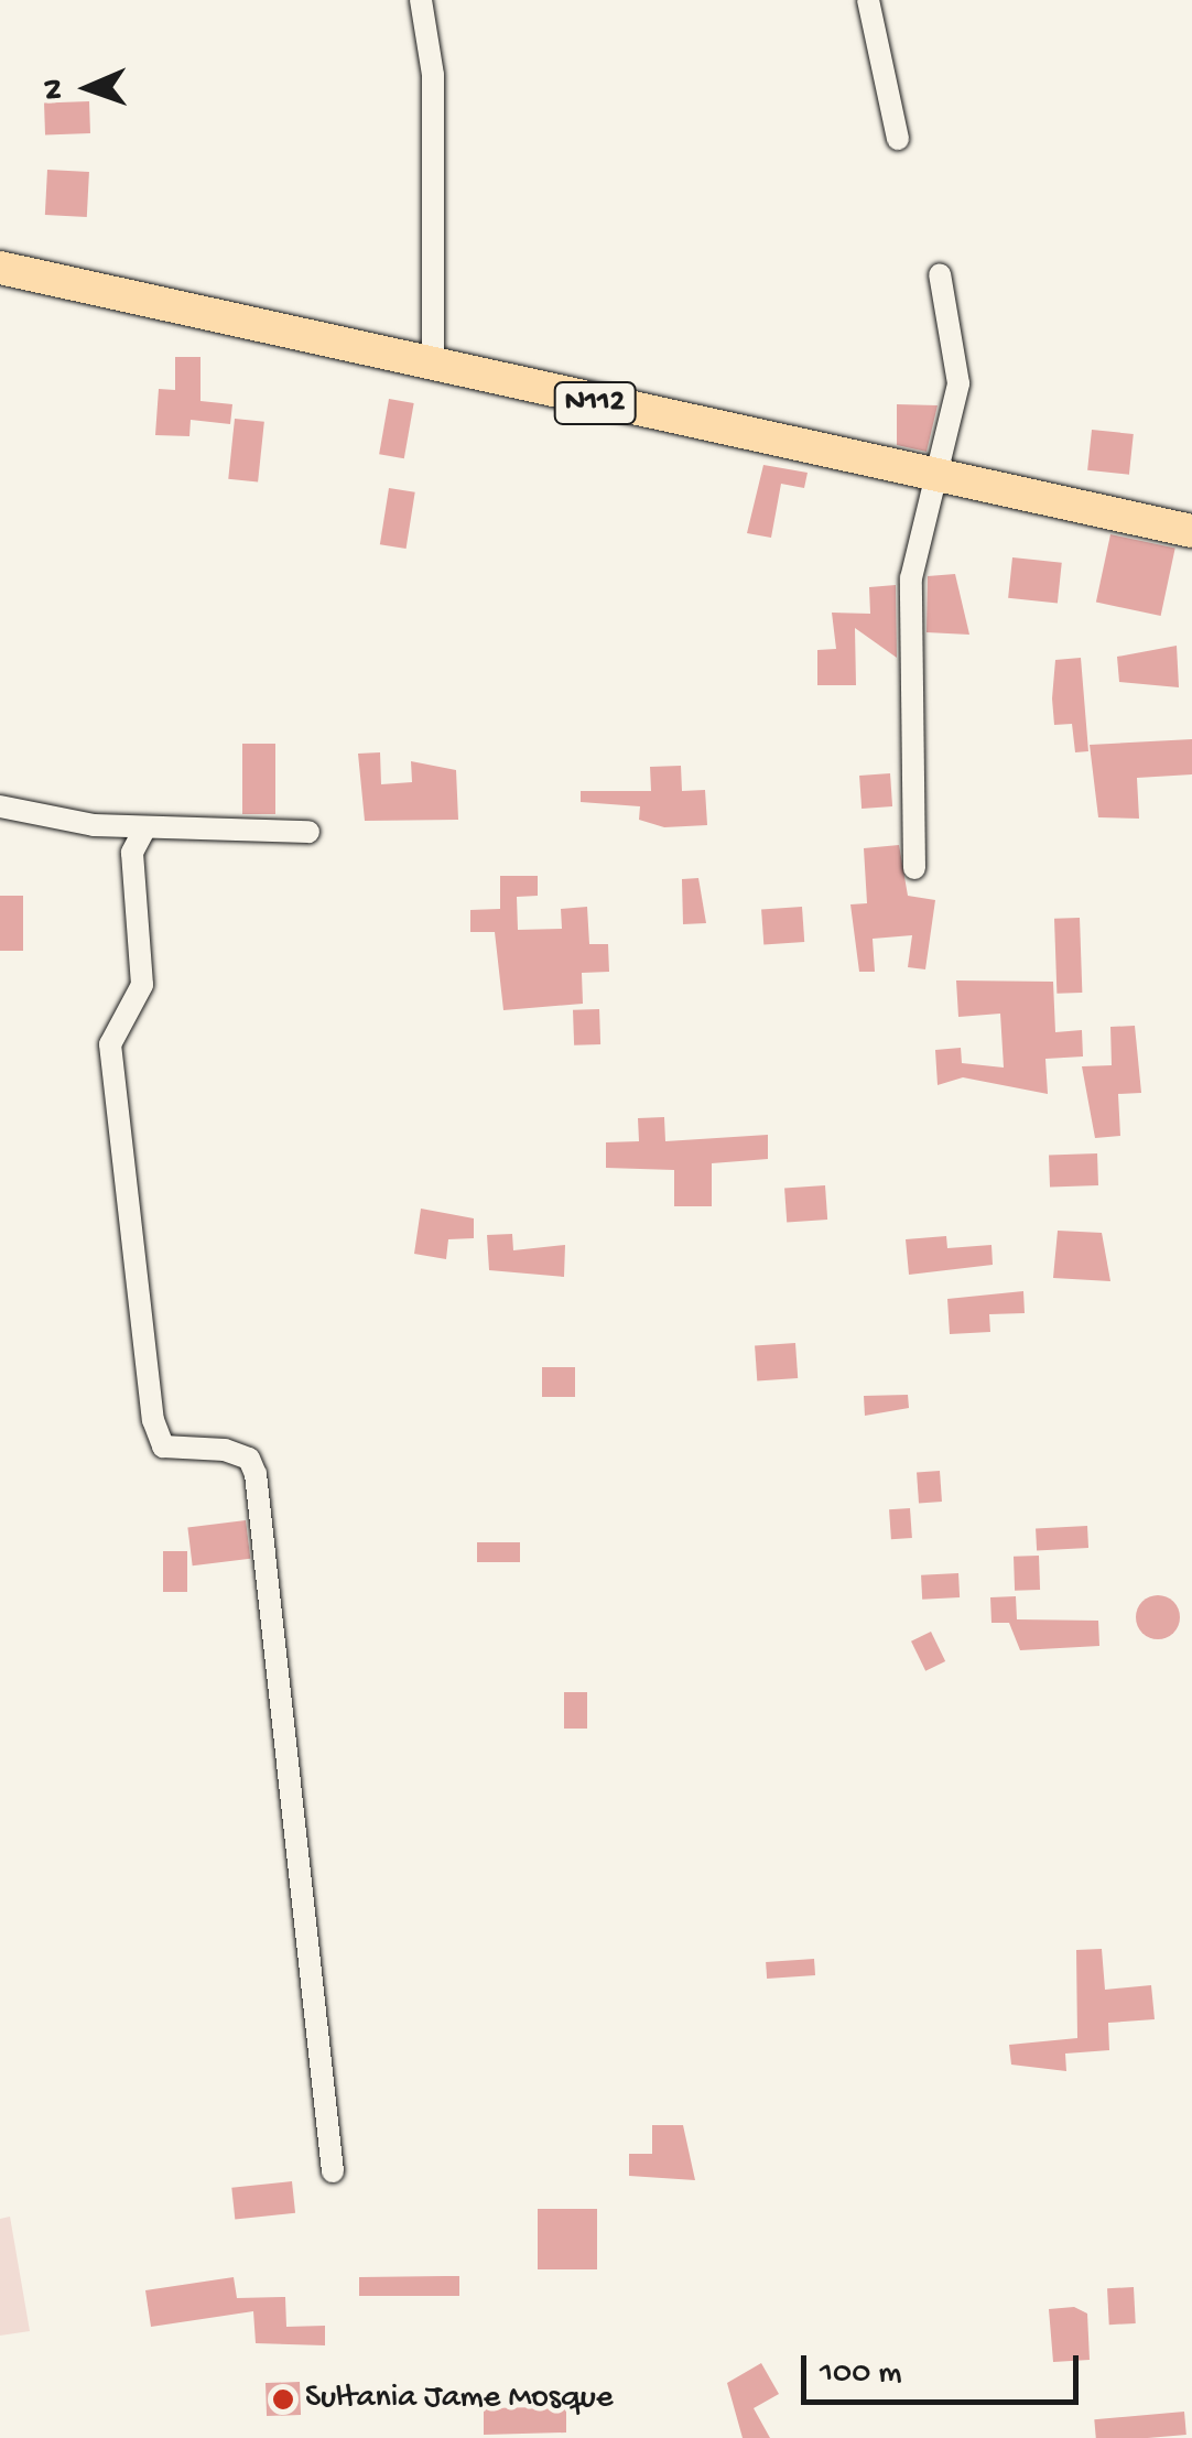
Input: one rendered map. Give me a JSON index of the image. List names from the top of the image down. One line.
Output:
{"streets":{"highway":["N112"]},"places":["Sultania Jame Mosque"],"scale_bar":"100 m","north":"left"}
